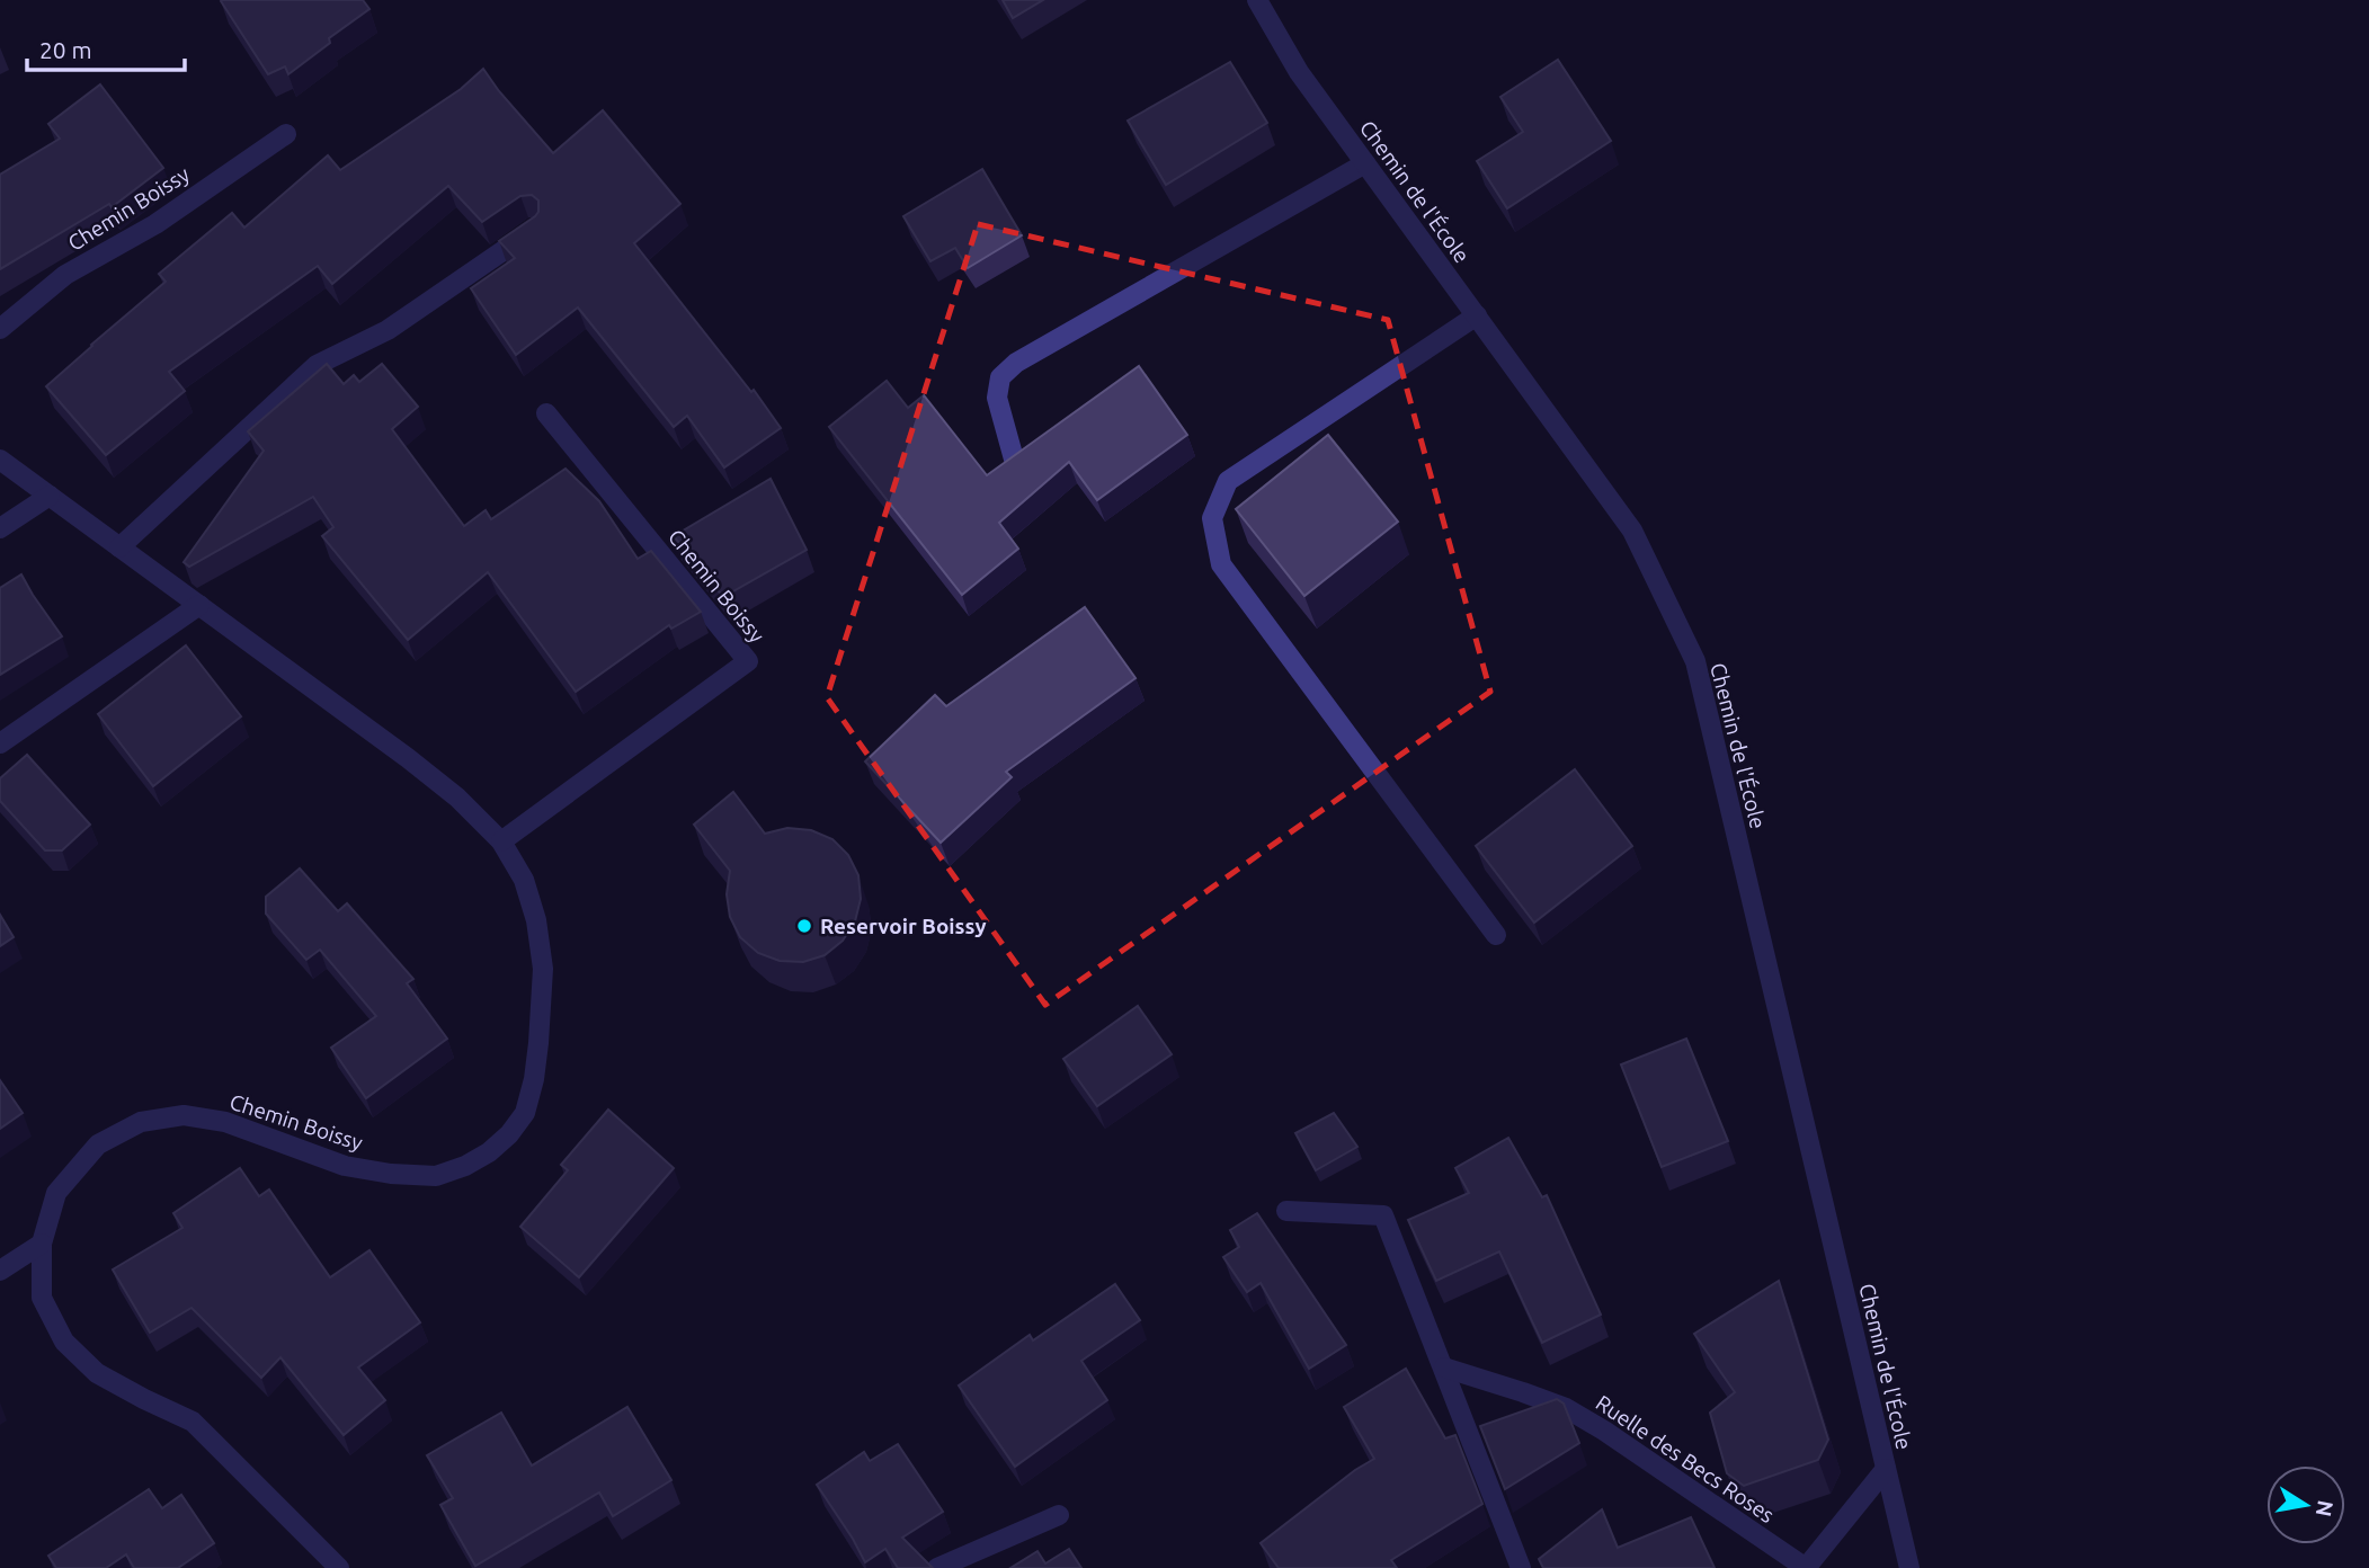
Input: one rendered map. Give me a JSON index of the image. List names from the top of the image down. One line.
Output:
{"streets":{"street":["Chemin de l'École","Chemin Boissy","Ruelle des Becs Roses"]},"crossings":[["Chemin de l'École","Ruelle des Becs Roses"]],"places":["Reservoir Boissy"],"scale_bar":"20 m","north":"right"}
